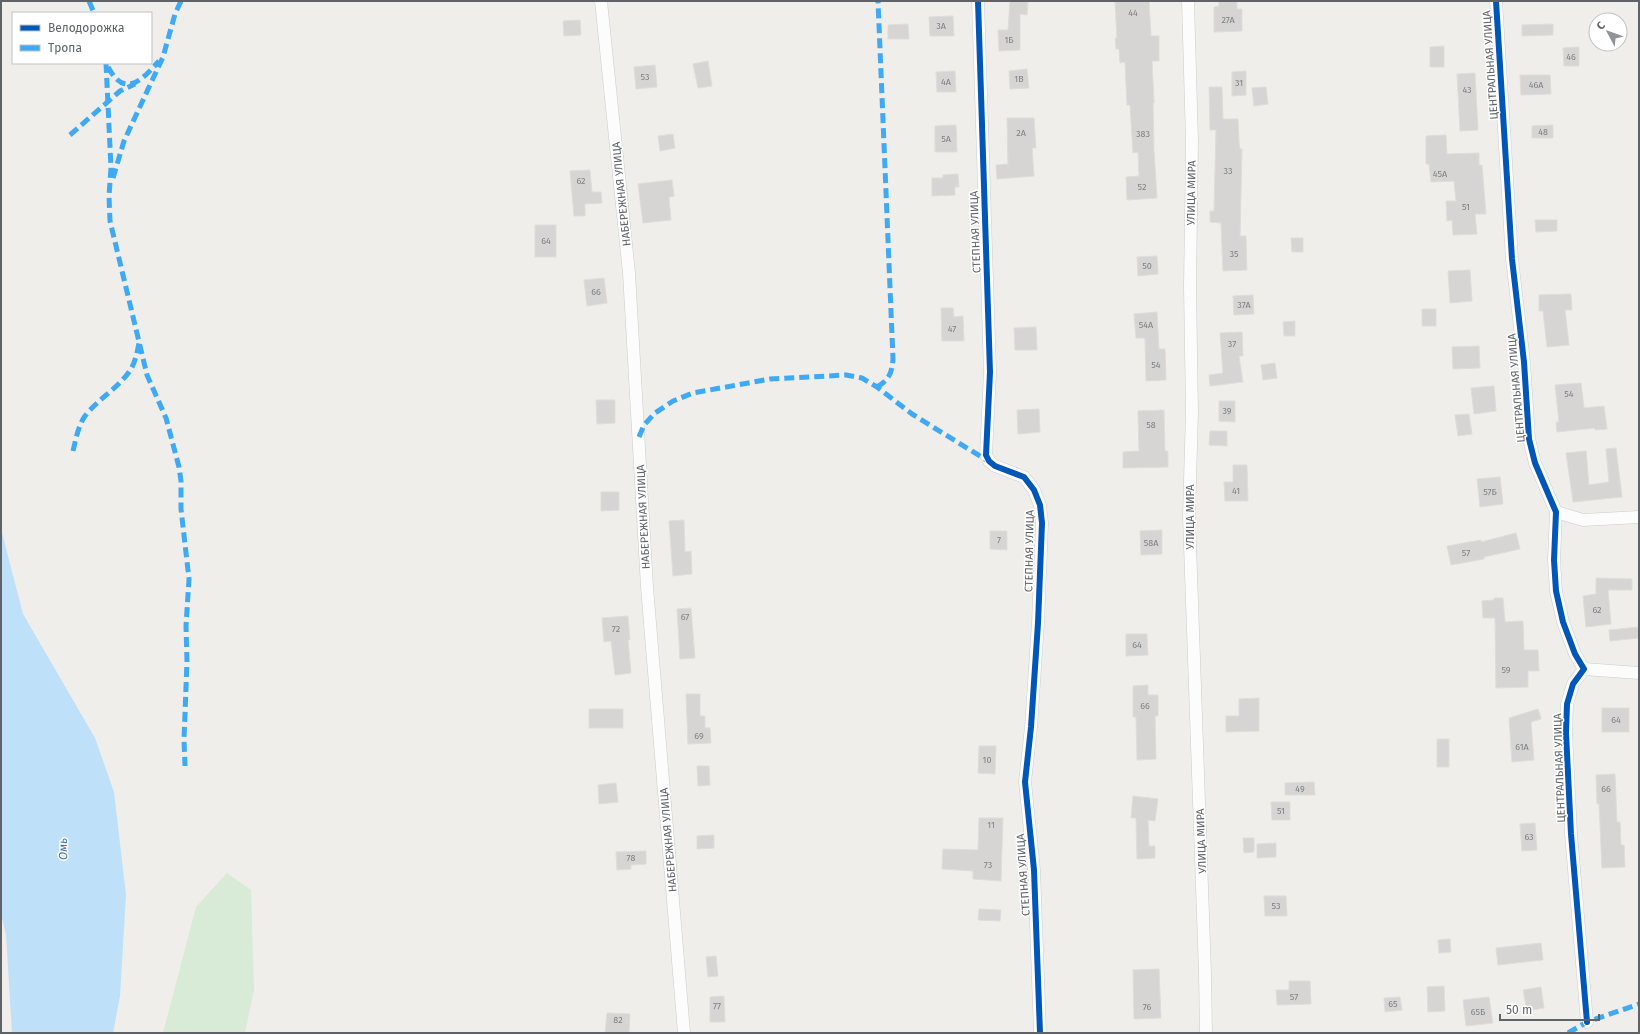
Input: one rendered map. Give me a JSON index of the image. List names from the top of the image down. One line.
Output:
{"streets":{"street":["ЦЕНТРАЛЬНАЯ УЛИЦА","УЛИЦА МИРА","НАБЕРЕЖНАЯ УЛИЦА","СТЕПНАЯ УЛИЦА"]},"water":["Омь"],"house_numbers":["44","27А","3А","1Б","46","53","1В","4А","31","46А","43","48","2А","383","5А","33","45А","62","52","51","64","35","50","66","37А","54А","47","37","54","54","39","58","41","57Б","7","58А","57","62","67","72","64","59","66","64","69","61А","10","49","66","51","11","63","78","73","53","57","65","77","76","65Б","82"],"legend":["Велодорожка","Тропа"],"scale_bar":"50 m","north":"top left"}
